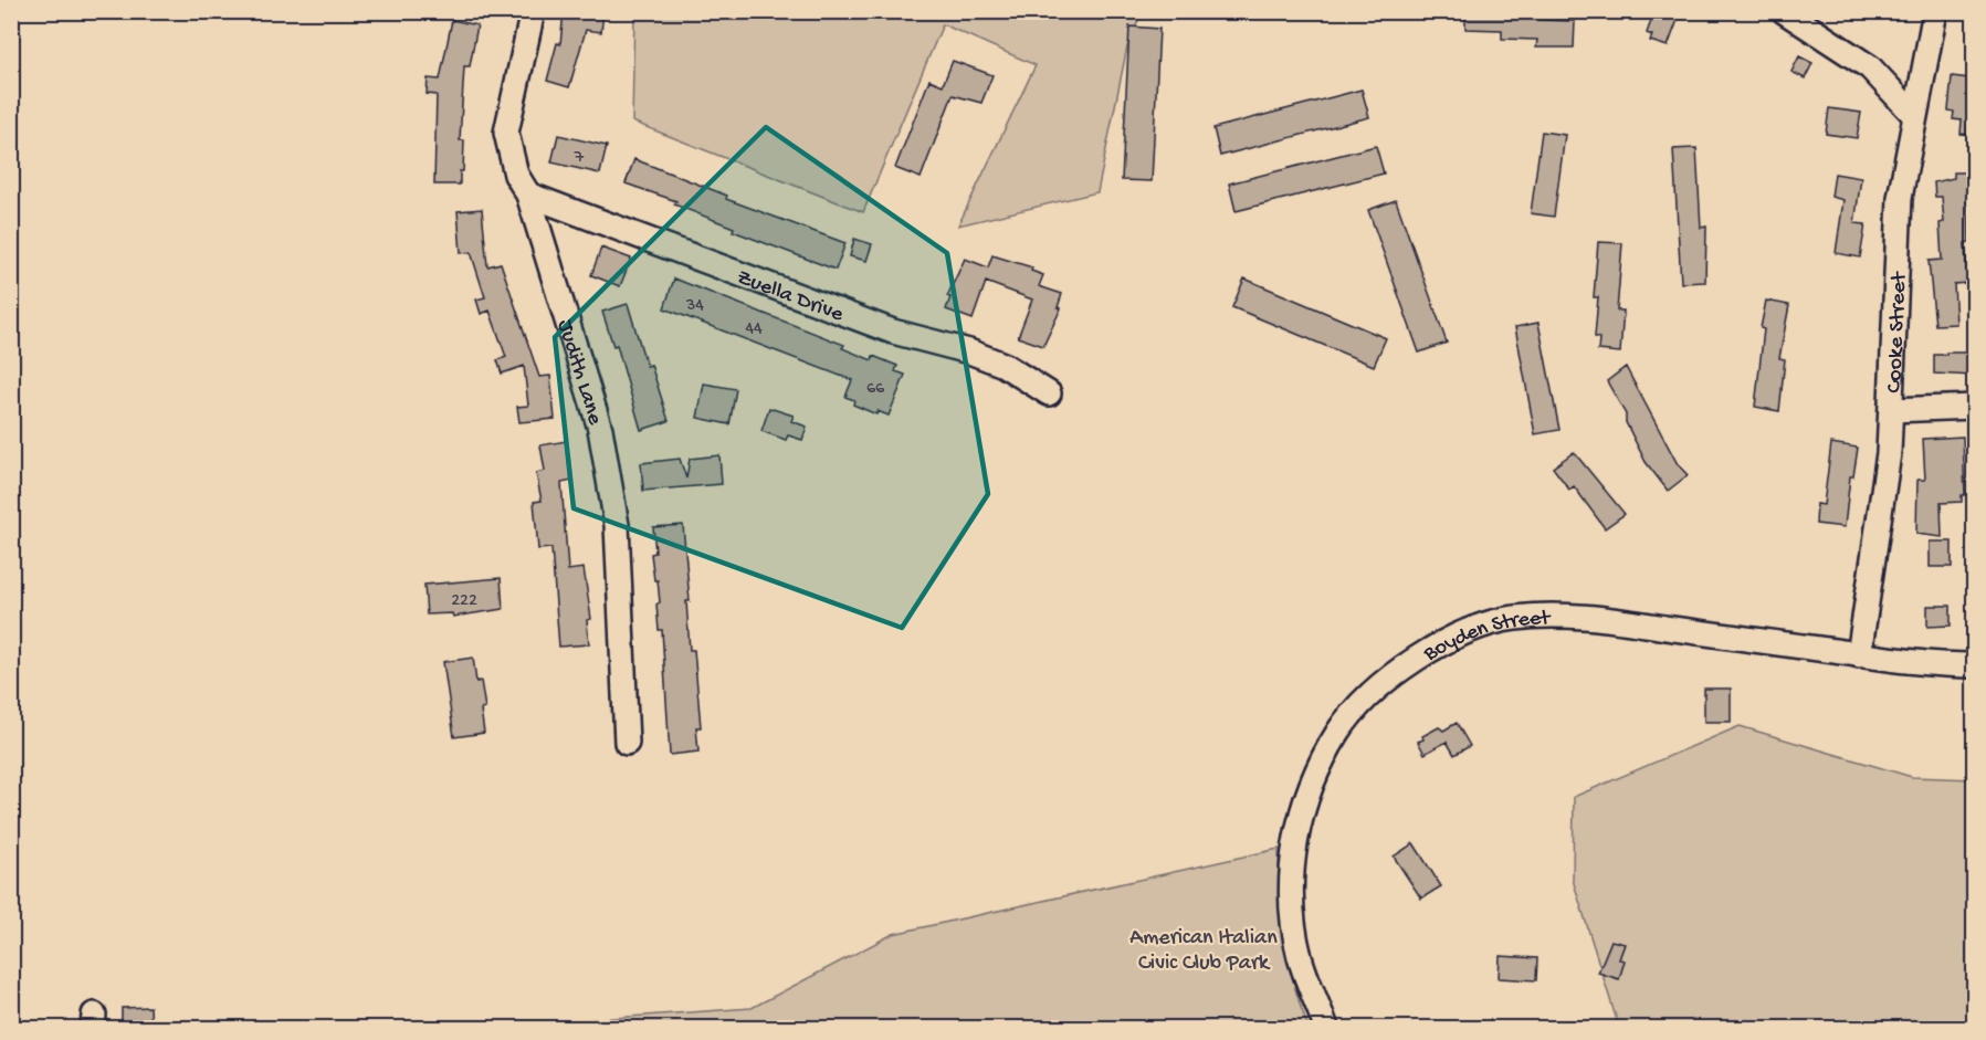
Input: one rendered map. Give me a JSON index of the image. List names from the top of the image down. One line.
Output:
{"streets":{"street":["Zuella Drive","Cooke Street","Judith Lane","Boyden Street"]},"crossings":[["Zuella Drive","Judith Lane"],["Cooke Street","Boyden Street"]],"parks":["American Italian Civic Club Park"],"house_numbers":["7","34","44","66","222"]}
